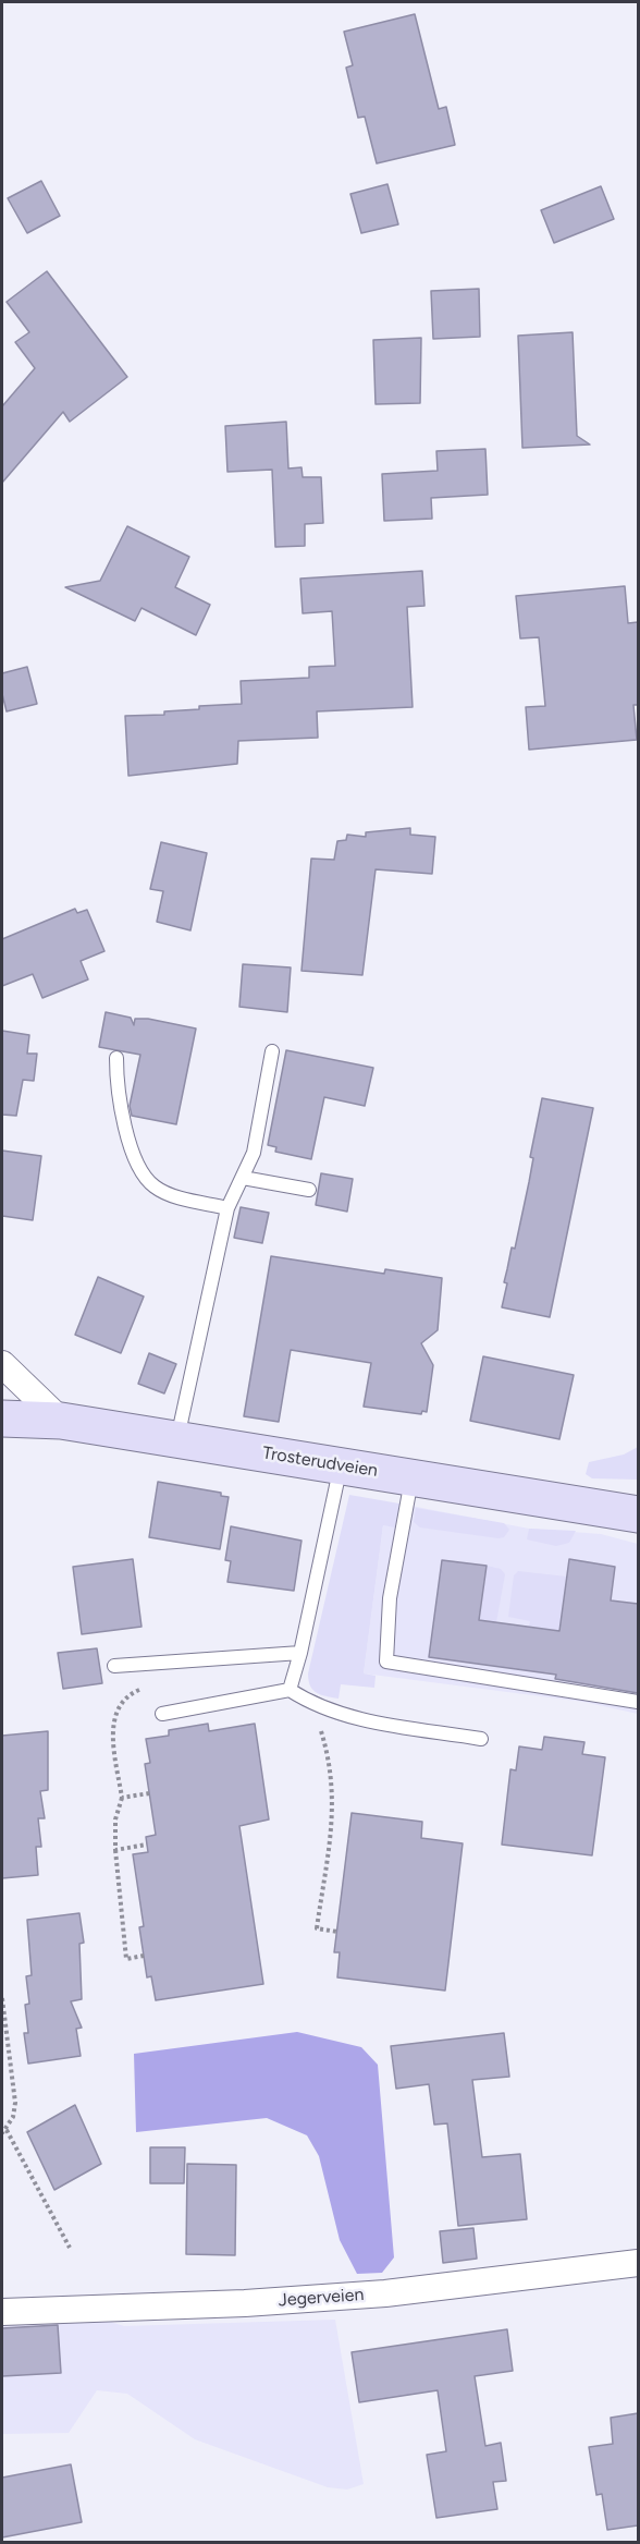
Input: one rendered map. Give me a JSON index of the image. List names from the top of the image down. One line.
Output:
{"streets":{"street":["Trosterudveien","Jegerveien"]}}
